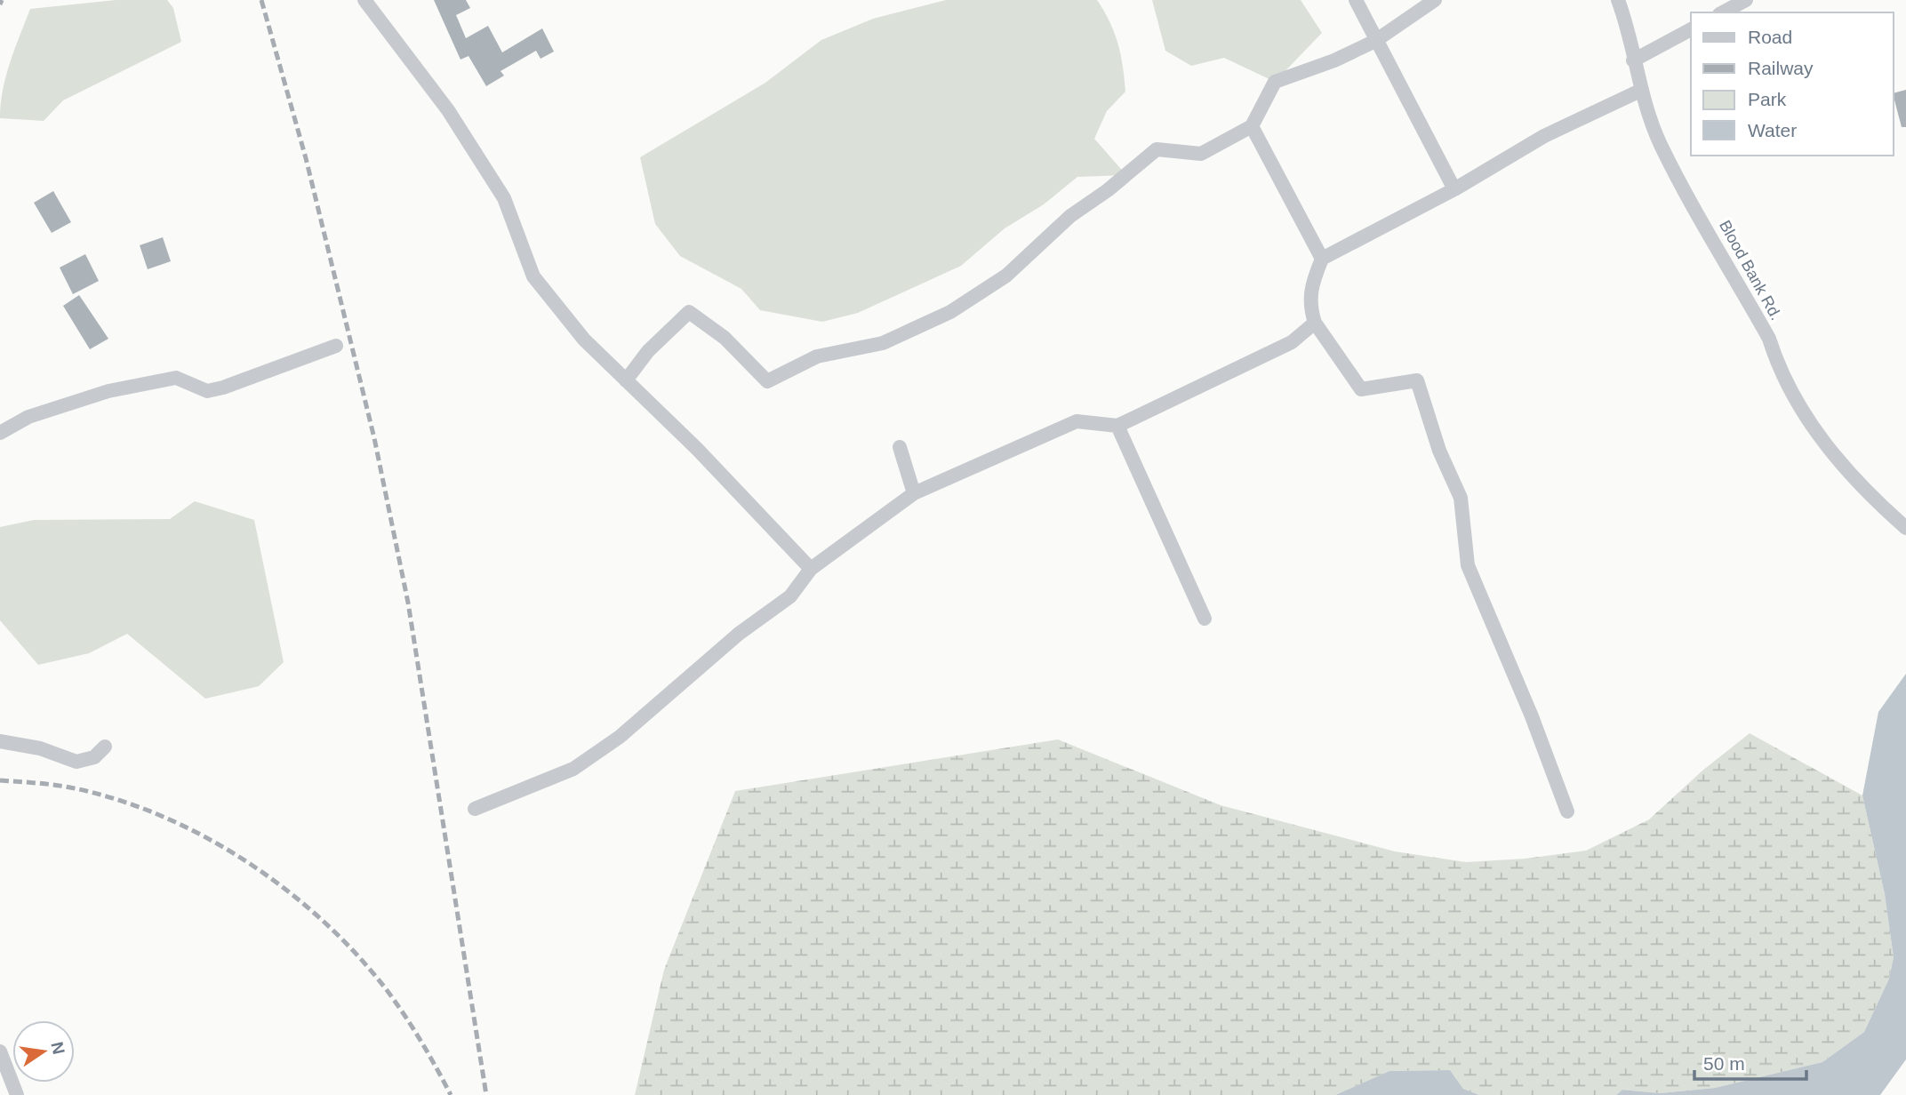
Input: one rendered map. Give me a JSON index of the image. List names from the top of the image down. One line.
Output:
{"streets":{"street":["Blood Bank Rd."]},"legend":["Road","Railway","Park","Water"],"scale_bar":"50 m","north":"right"}
